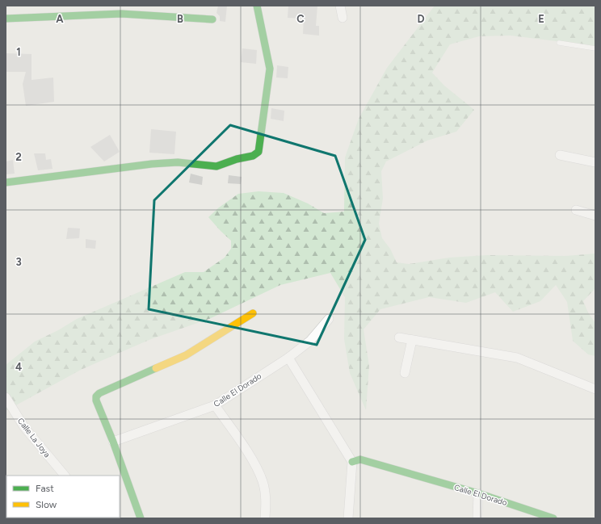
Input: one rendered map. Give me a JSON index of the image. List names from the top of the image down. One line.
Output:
{"streets":{"street":["Calle El Dorado","Calle La Joya"]},"legend":["Fast","Slow"],"grid":{"columns":["A","B","C","D","E"],"rows":["1","2","3","4"]}}
